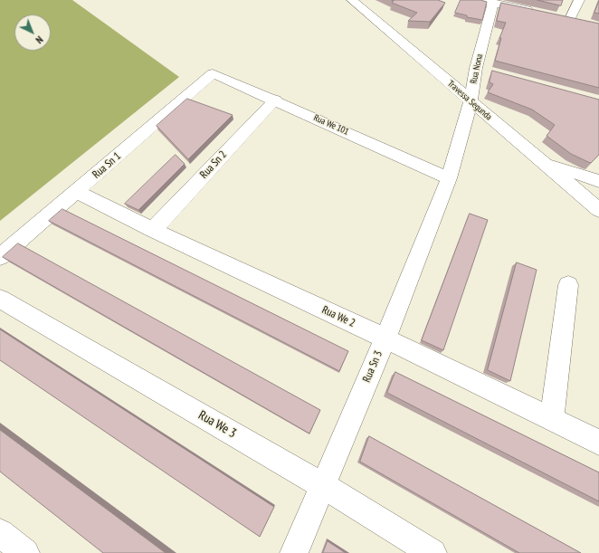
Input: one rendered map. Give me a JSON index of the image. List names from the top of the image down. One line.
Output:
{"streets":{"street":["Rua Nona","Travessa Segunda","Rua We 101","Rua Sn 2","Rua Sn 1","Rua We 2","Rua Sn 3","Rua We 3"]},"crossings":[["Rua Nona","Travessa Segunda"],["Rua Nona","Rua We 101"],["Rua Nona","Rua Sn 3"],["Rua We 101","Rua Sn 2"],["Rua We 101","Rua Sn 1"],["Rua We 101","Rua Sn 3"],["Rua Sn 2","Rua We 2"],["Rua Sn 1","Rua We 2"],["Rua We 2","Rua Sn 3"],["Rua Sn 3","Rua We 3"]],"north":"bottom right"}
